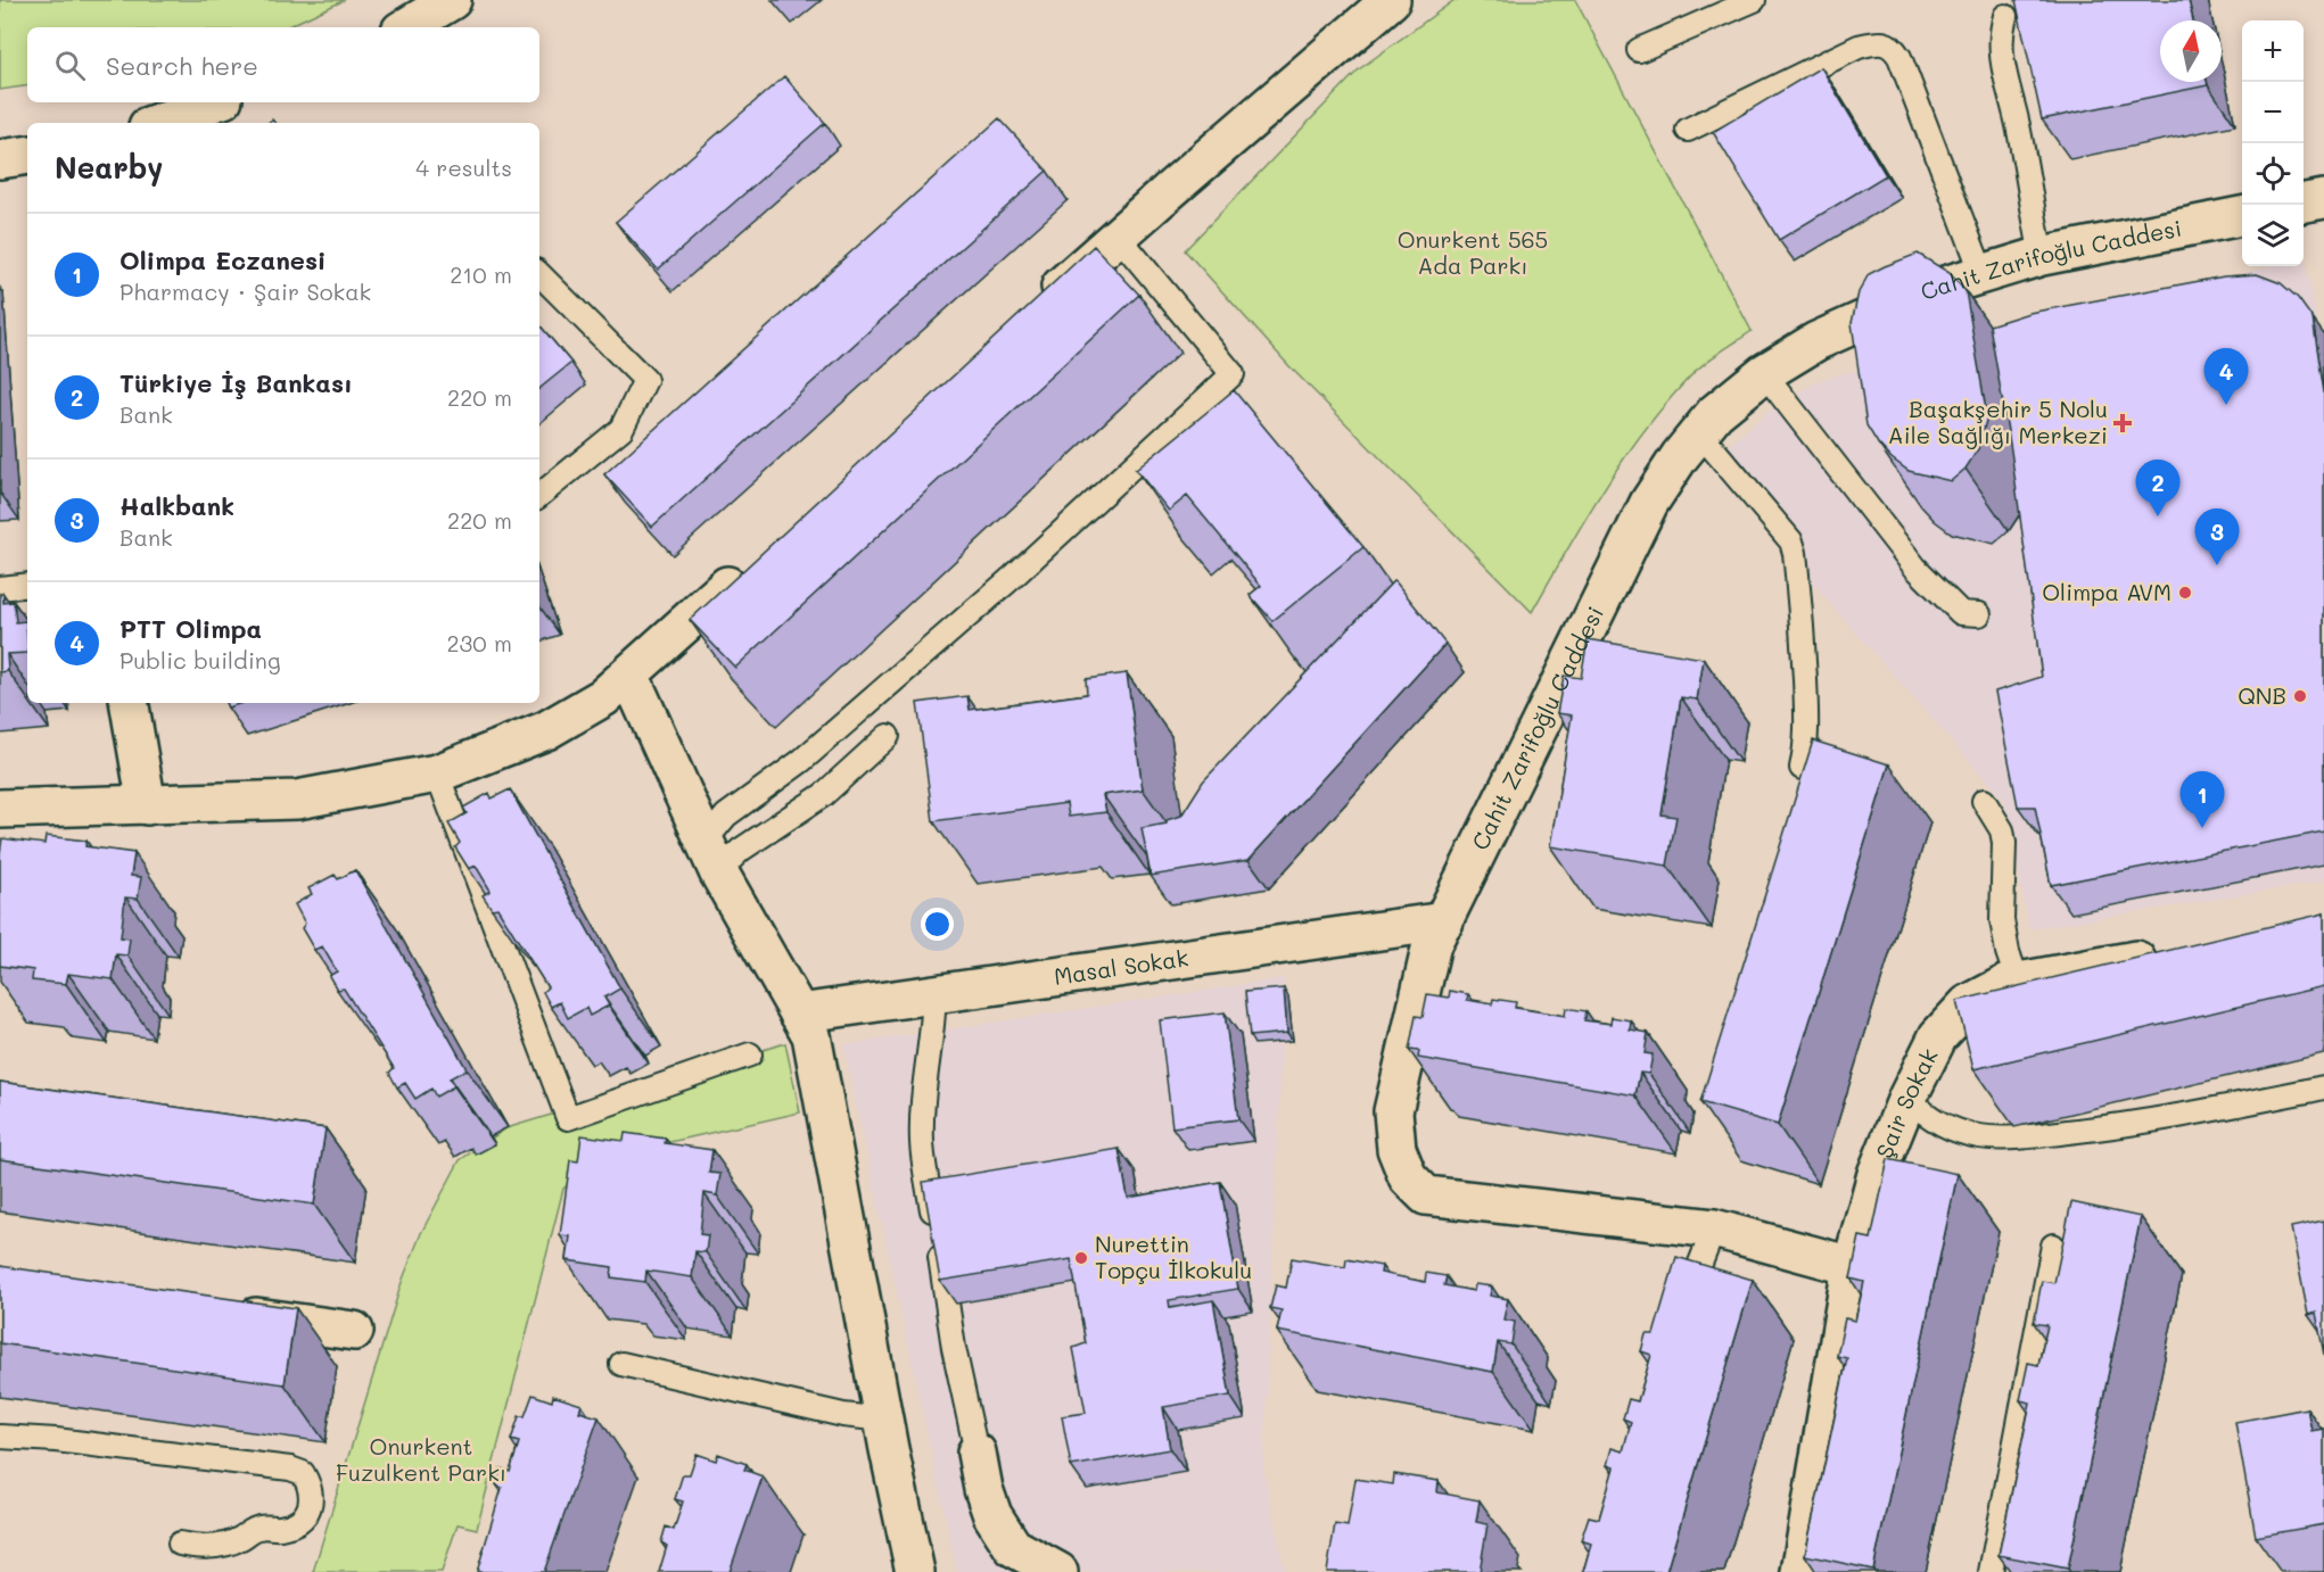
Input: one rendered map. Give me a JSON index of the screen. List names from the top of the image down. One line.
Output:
{"streets":{"street":["Cahit Zarifoğlu Caddesi","Masal Sokak","Şair Sokak"]},"crossings":[["Cahit Zarifoğlu Caddesi","Masal Sokak"],["Cahit Zarifoğlu Caddesi","Şair Sokak"]],"parks":["Onurkent 565 Ada Parkı","Onurkent Fuzulkent Parkı"],"places":{"health":["Başakşehir 5 Nolu Aile Sağlığı Merkezi"],"other":["Olimpa AVM","QNB","Nurettin Topçu İlkokulu"]},"north":"top","page":{"map_buttons":["+","−"],"search":"Search here","heading":["Nearby","4 results"],"list":[{"mark":"1","name":"Olimpa Eczanesi","note":"Pharmacy · Şair Sokak","value":"210 m"},{"mark":"2","name":"Türkiye İş Bankası","note":"Bank","value":"220 m"},{"mark":"3","name":"Halkbank","note":"Bank","value":"220 m"},{"mark":"4","name":"PTT Olimpa","note":"Public building","value":"230 m"}],"pins":["4","2","3","1"]}}
